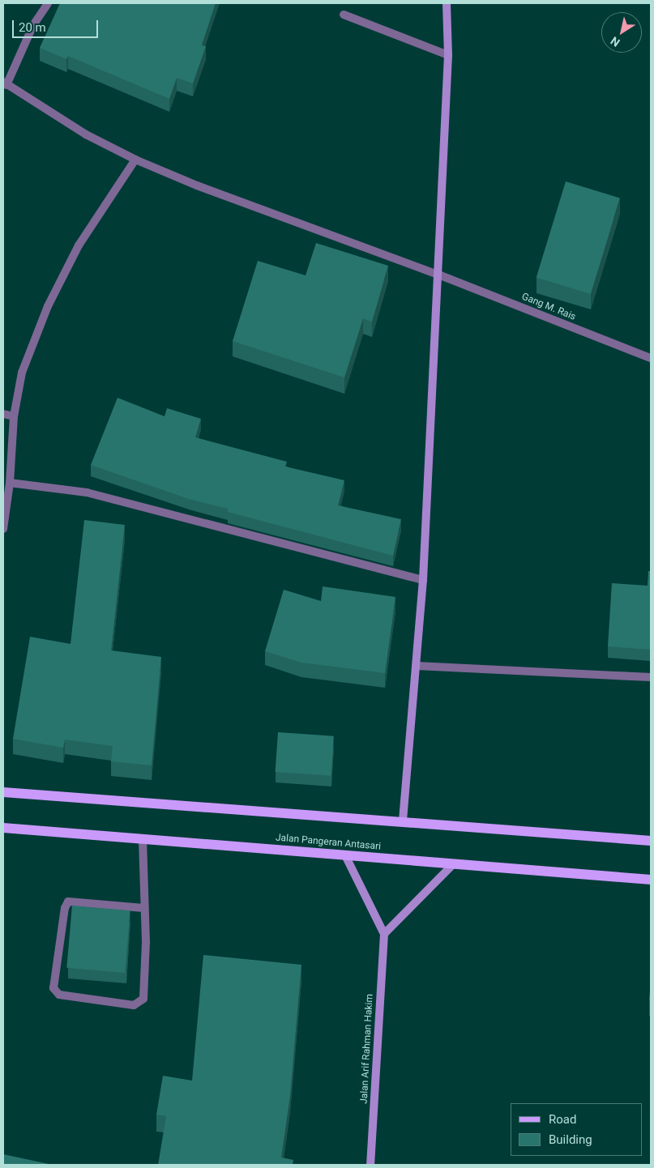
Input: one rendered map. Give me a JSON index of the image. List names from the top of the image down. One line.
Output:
{"streets":{"main road":["Jalan Pangeran Antasari"],"street":["Gang M. Rais","Jalan Arif Rahman Hakim"]},"crossings":[["Jalan Pangeran Antasari","Jalan Arif Rahman Hakim"]],"legend":["Road","Building"],"scale_bar":"20 m","north":"bottom left"}
